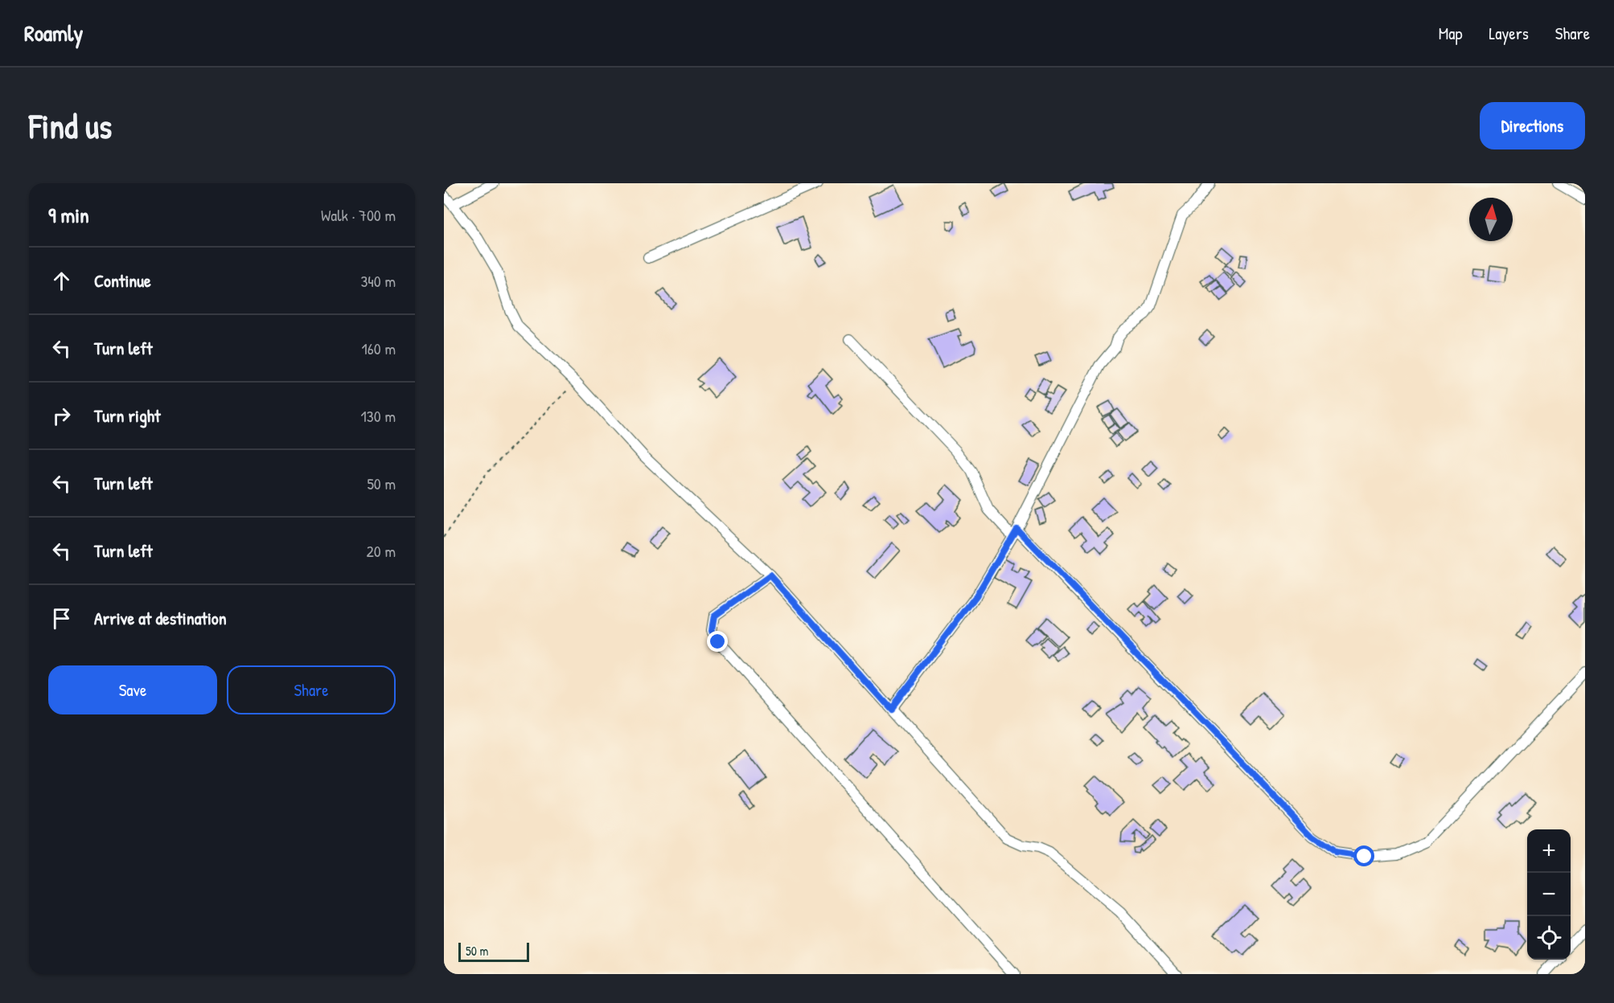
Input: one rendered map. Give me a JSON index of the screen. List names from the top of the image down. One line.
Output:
{"scale_bar":"50 m","north":"top","page":{"header":"Roamly","nav":["Map","Layers","Share"],"buttons":["Directions",["Save","Share"]],"title":"Find us","heading":["9 min","Walk · 700 m"],"list":[["Continue","340 m"],["Turn left","160 m"],["Turn right","130 m"],["Turn left","50 m"],["Turn left","20 m"],"Arrive at destination"],"map_buttons":["+","−"],"scale":"50 m"}}
